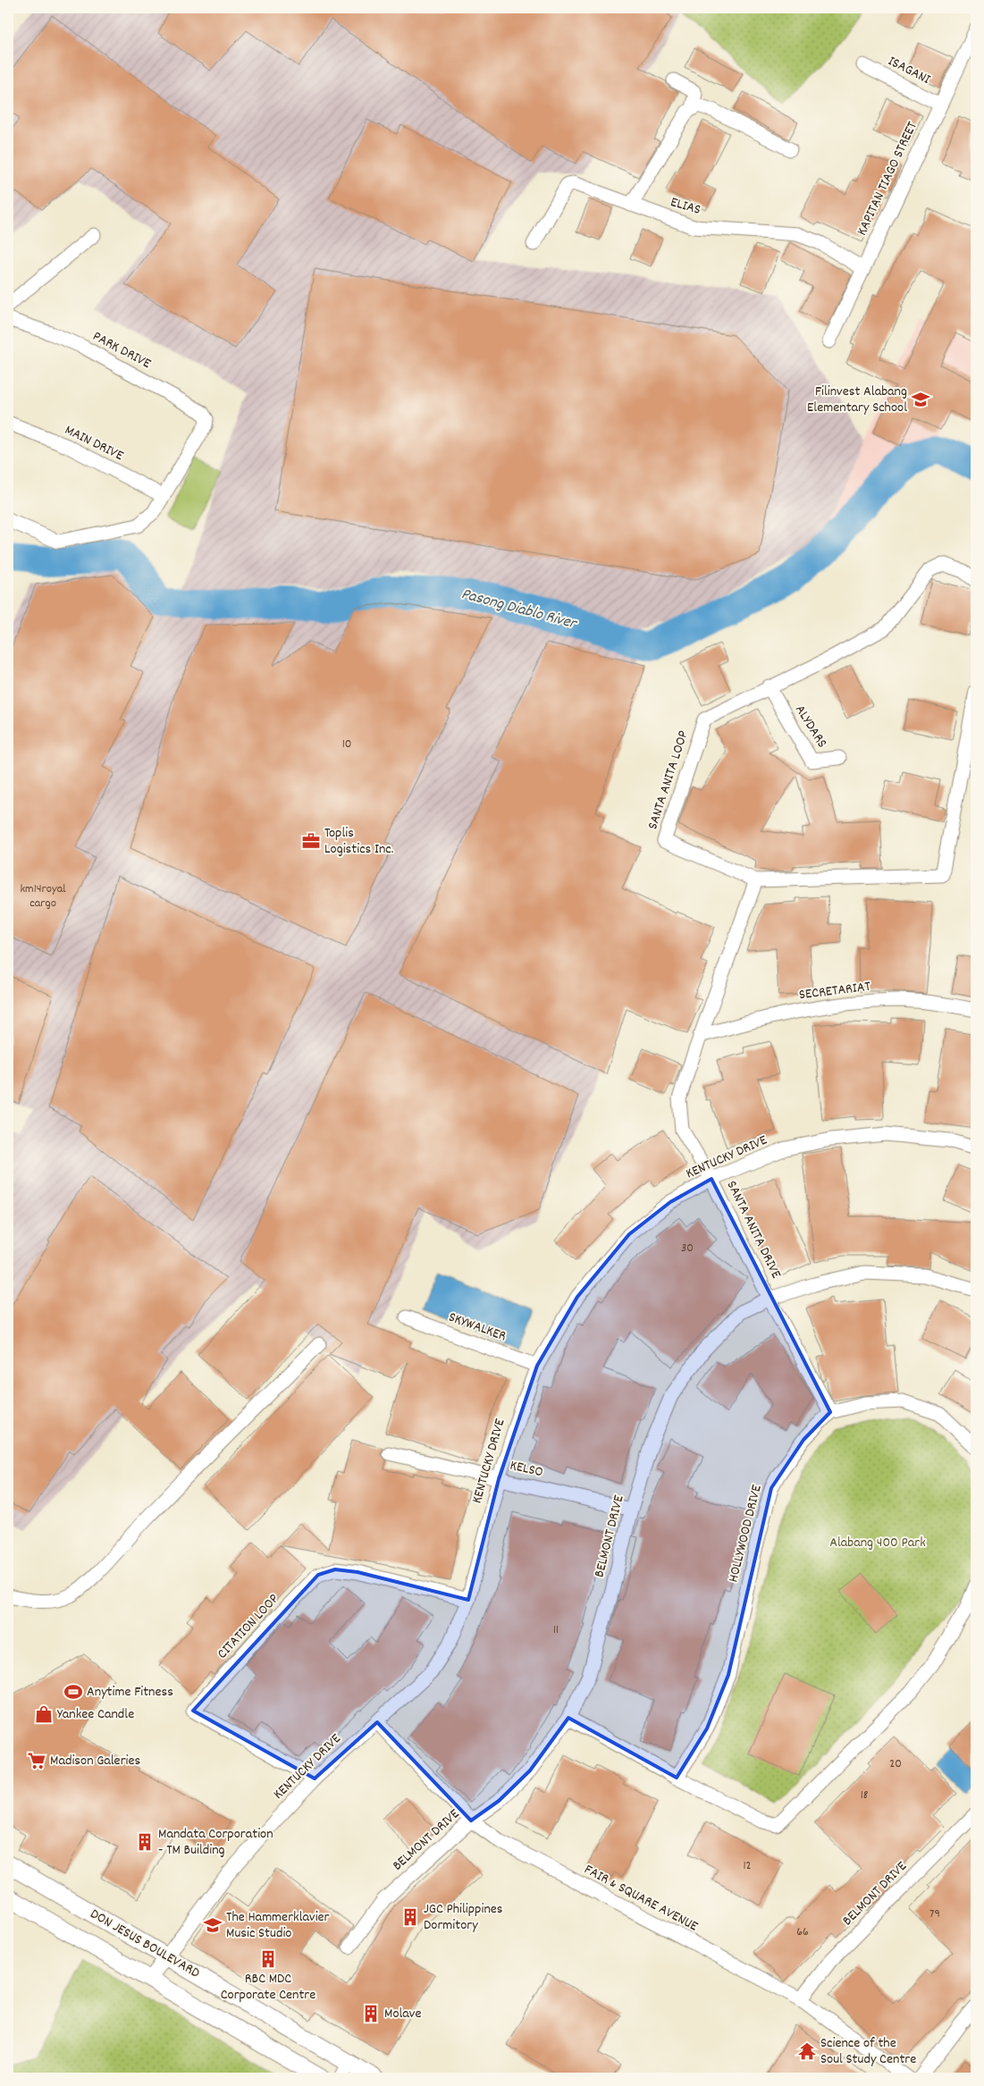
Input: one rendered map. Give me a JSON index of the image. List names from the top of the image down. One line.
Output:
{"streets":{"street":["ISAGANI","KAPITAN TIAGO STREET","ELIAS","PARK DRIVE","MAIN DRIVE","ALYDARS","SANTA ANITA LOOP","SECRETARIAT","KENTUCKY DRIVE","SANTA ANITA DRIVE","SKYWALKER","KELSO","HOLLYWOOD DRIVE","BELMONT DRIVE","CITATION LOOP","FAIR & SQUARE AVENUE","DON JESUS BOULEVARD"]},"crossings":[["ISAGANI","KAPITAN TIAGO STREET"],["KAPITAN TIAGO STREET","ELIAS"],["PARK DRIVE","MAIN DRIVE"],["ALYDARS","SANTA ANITA LOOP"],["SANTA ANITA LOOP","SANTA ANITA DRIVE"],["SECRETARIAT","SANTA ANITA DRIVE"],["KENTUCKY DRIVE","SANTA ANITA DRIVE"],["KENTUCKY DRIVE","SKYWALKER"],["KENTUCKY DRIVE","KELSO"],["KENTUCKY DRIVE","CITATION LOOP"],["KENTUCKY DRIVE","FAIR & SQUARE AVENUE"],["KENTUCKY DRIVE","DON JESUS BOULEVARD"],["SANTA ANITA DRIVE","HOLLYWOOD DRIVE"],["SANTA ANITA DRIVE","BELMONT DRIVE"],["KELSO","BELMONT DRIVE"],["BELMONT DRIVE","FAIR & SQUARE AVENUE"]],"water":["Pasong Diablo River"],"parks":["Alabang 400 Park"],"places":{"school or university":["Filinvest Alabang Elementary School","The Hammerklavier Music Studio"],"office":["Toplis Logistics Inc."],"sports":["Anytime Fitness"],"shop":["Yankee Candle"],"supermarket":["Madison Galeries"],"building":["Mandata Corporation - TM Building","JGC Philippines Dormitory","RBC MDC Corporate Centre","Molave"],"temple":["Science of the Soul Study Centre"]},"house_numbers":["10","km14royal cargo","30","11","20","18","12","79","66"]}
